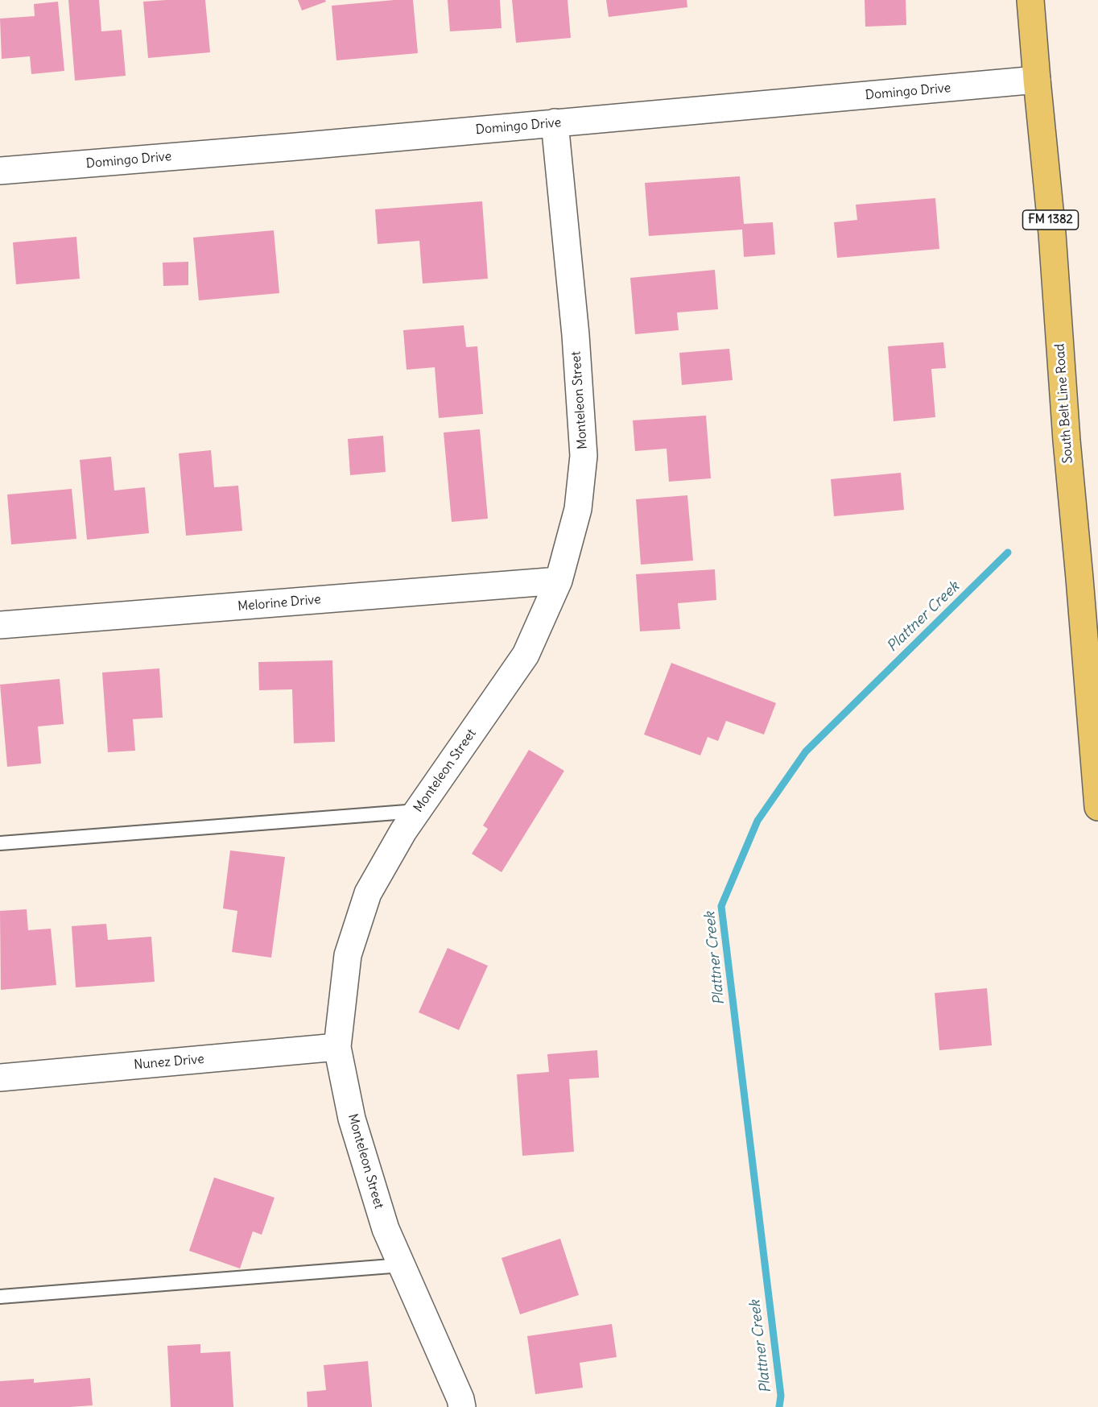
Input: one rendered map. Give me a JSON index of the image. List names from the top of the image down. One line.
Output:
{"streets":{"main road":["FM 1382","South Belt Line Road"],"street":["Domingo Drive","Monteleon Street","Melorine Drive","Nunez Drive"]},"crossings":[["Domingo Drive","Monteleon Street"],["Domingo Drive","South Belt Line Road"],["Monteleon Street","Melorine Drive"],["Monteleon Street","Nunez Drive"]],"water":["Plattner Creek"]}
